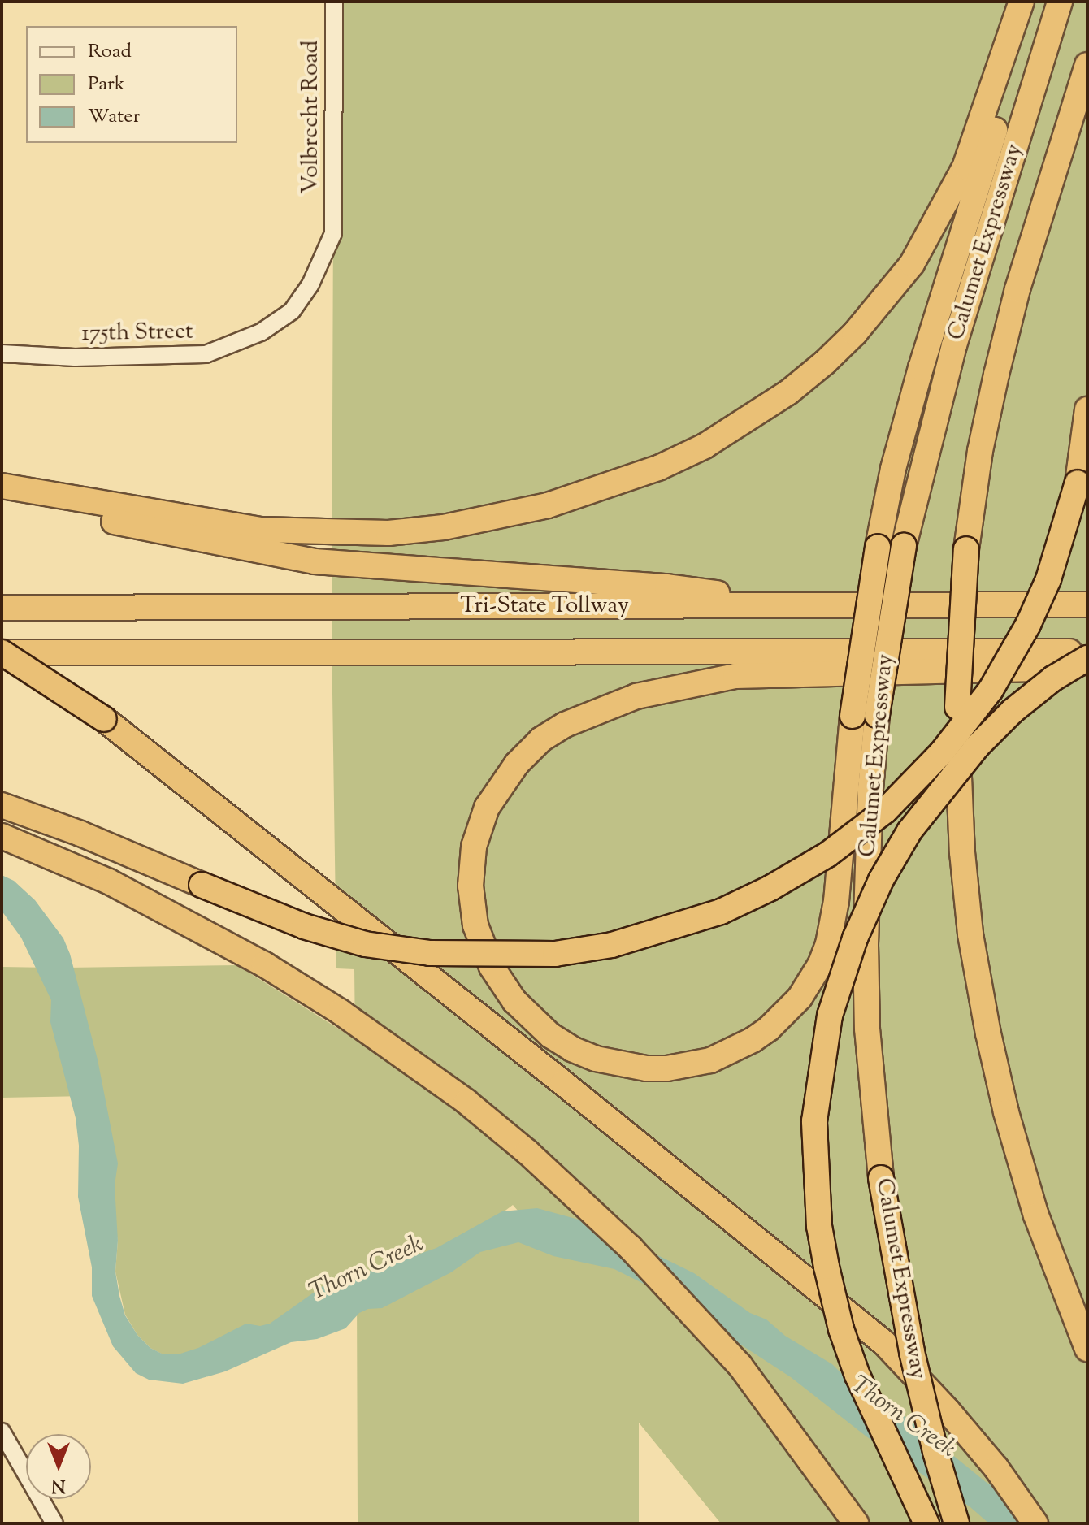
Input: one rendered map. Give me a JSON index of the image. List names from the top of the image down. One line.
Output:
{"streets":{"highway":["Calumet Expressway","Tri-State Tollway"],"street":["Volbrecht Road","175th Street"]},"crossings":[["Volbrecht Road","175th Street"]],"water":["Thorn Creek"],"legend":["Road","Park","Water"],"north":"bottom"}
